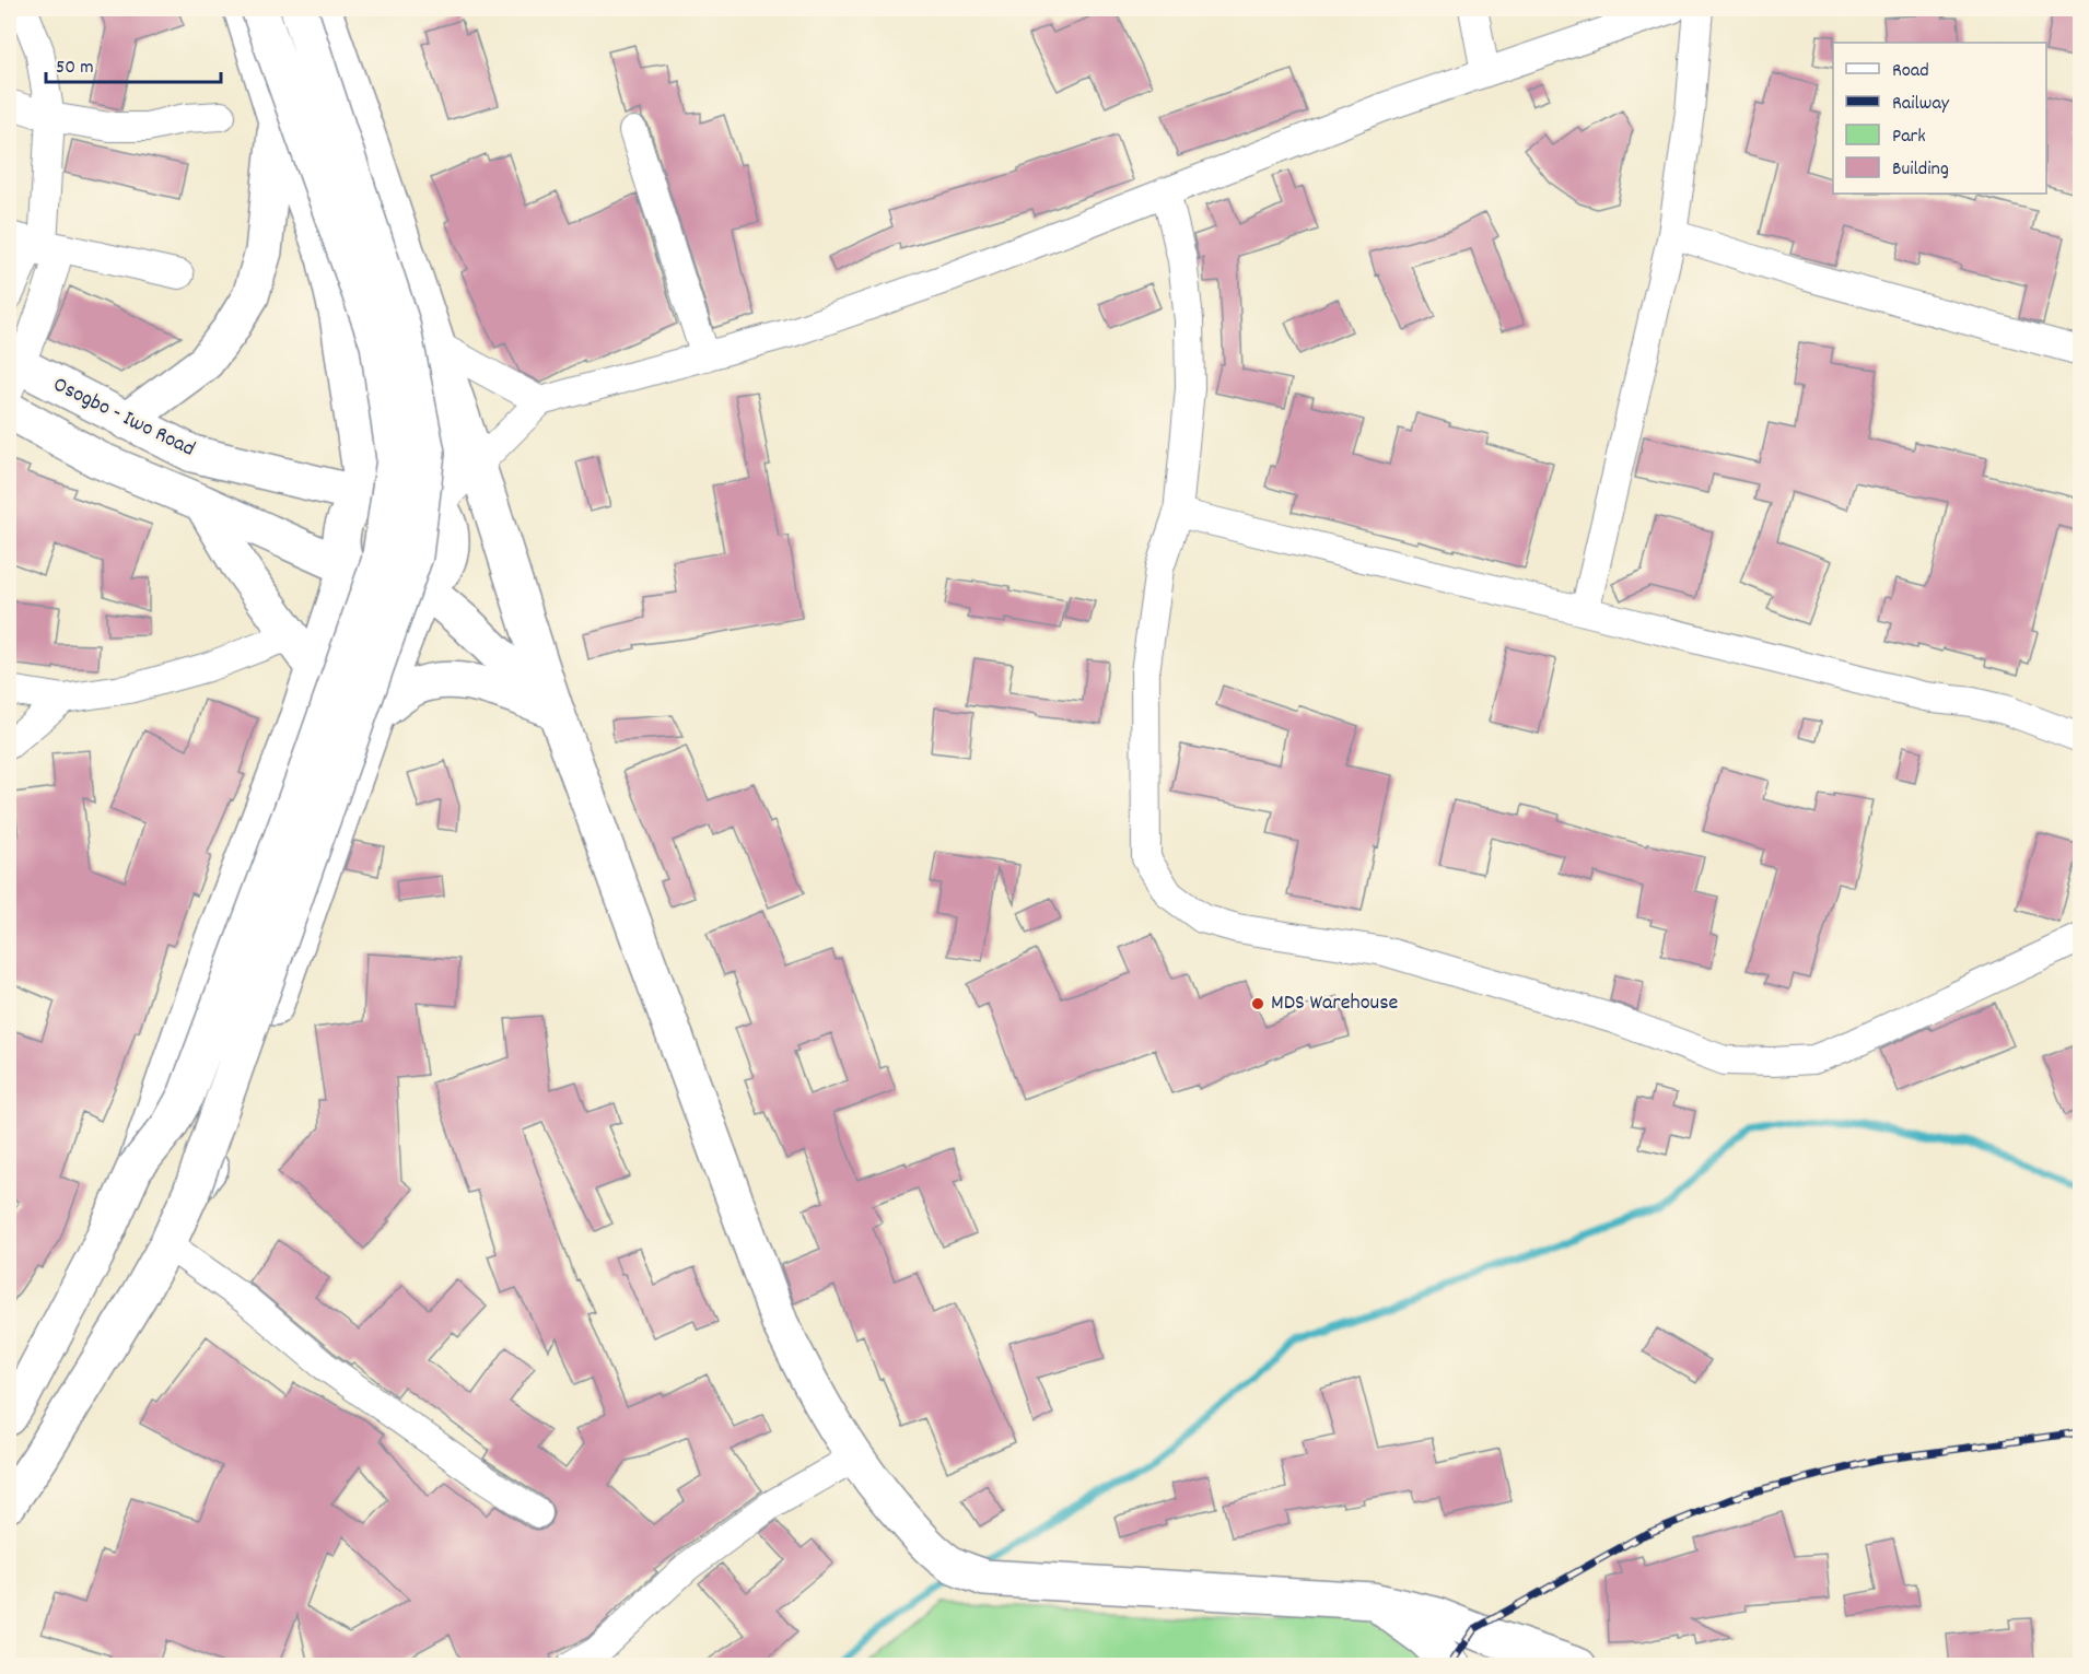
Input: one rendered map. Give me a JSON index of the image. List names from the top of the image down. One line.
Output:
{"streets":{"main road":["Osogbo - Iwo Road"]},"places":["MDS Warehouse"],"legend":["Road","Railway","Park","Building"],"scale_bar":"50 m"}
